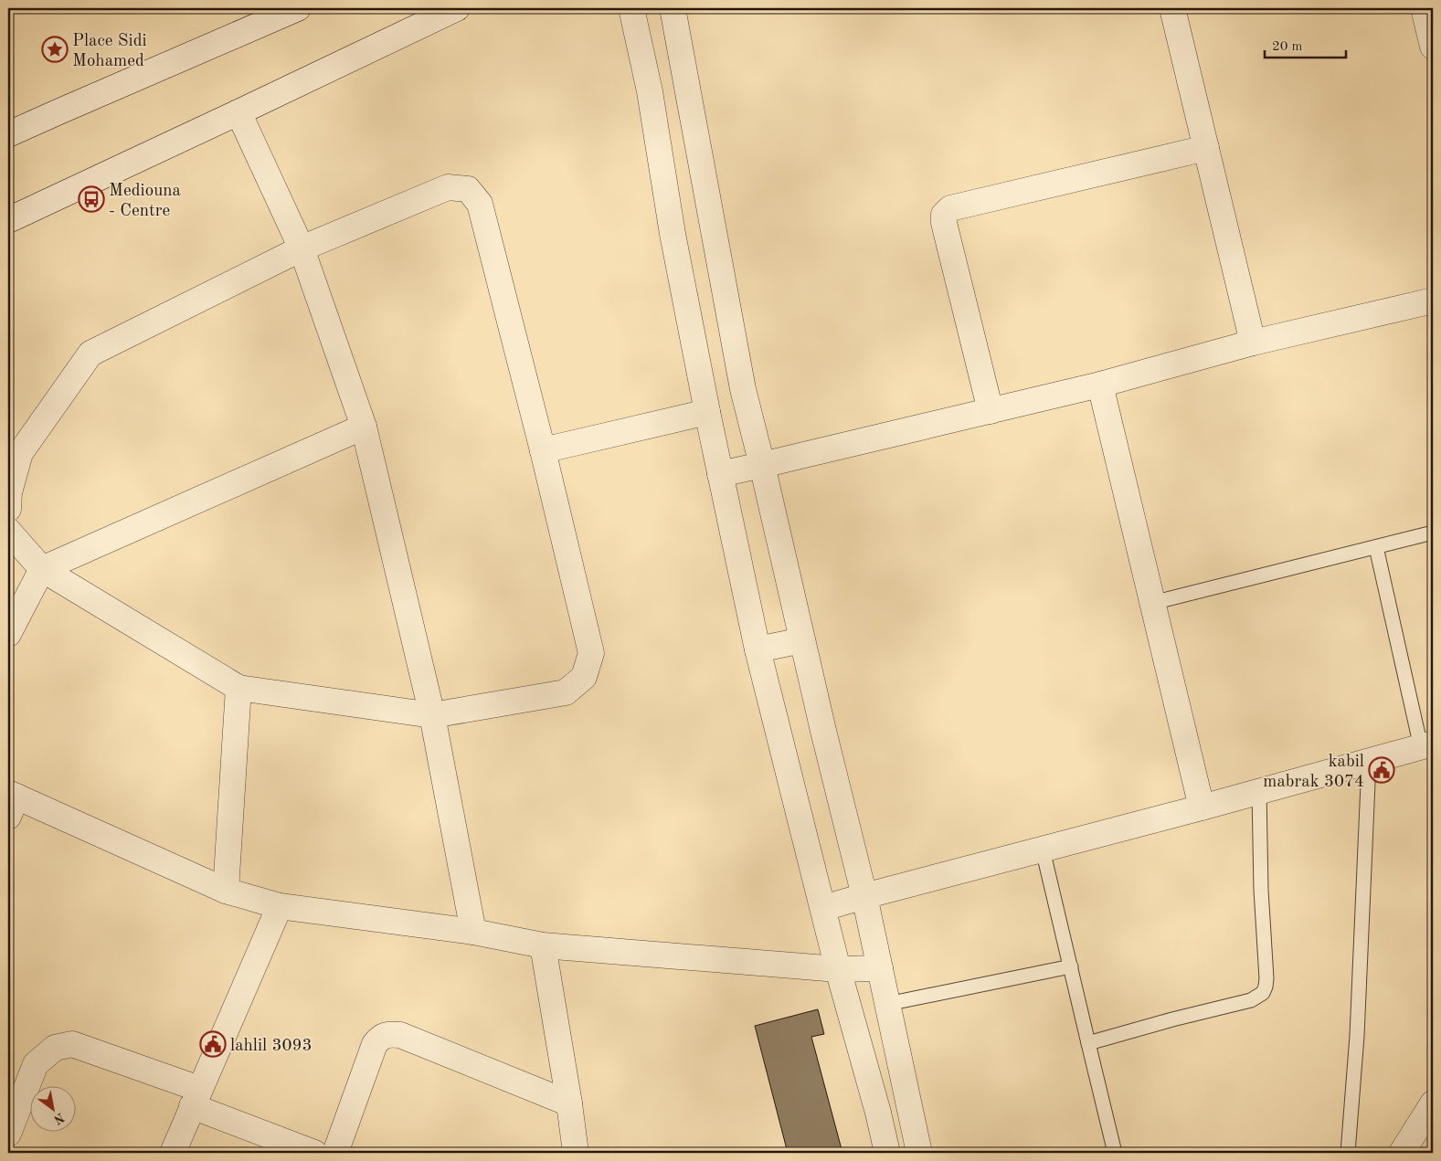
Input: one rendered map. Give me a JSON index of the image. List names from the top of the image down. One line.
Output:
{"places":{"place":["Place Sidi Mohamed"],"bus stop":["Mediouna - Centre"],"public building":["kabil mabrak 3074","lahlil 3093"]},"scale_bar":"20 m","north":"bottom right"}
